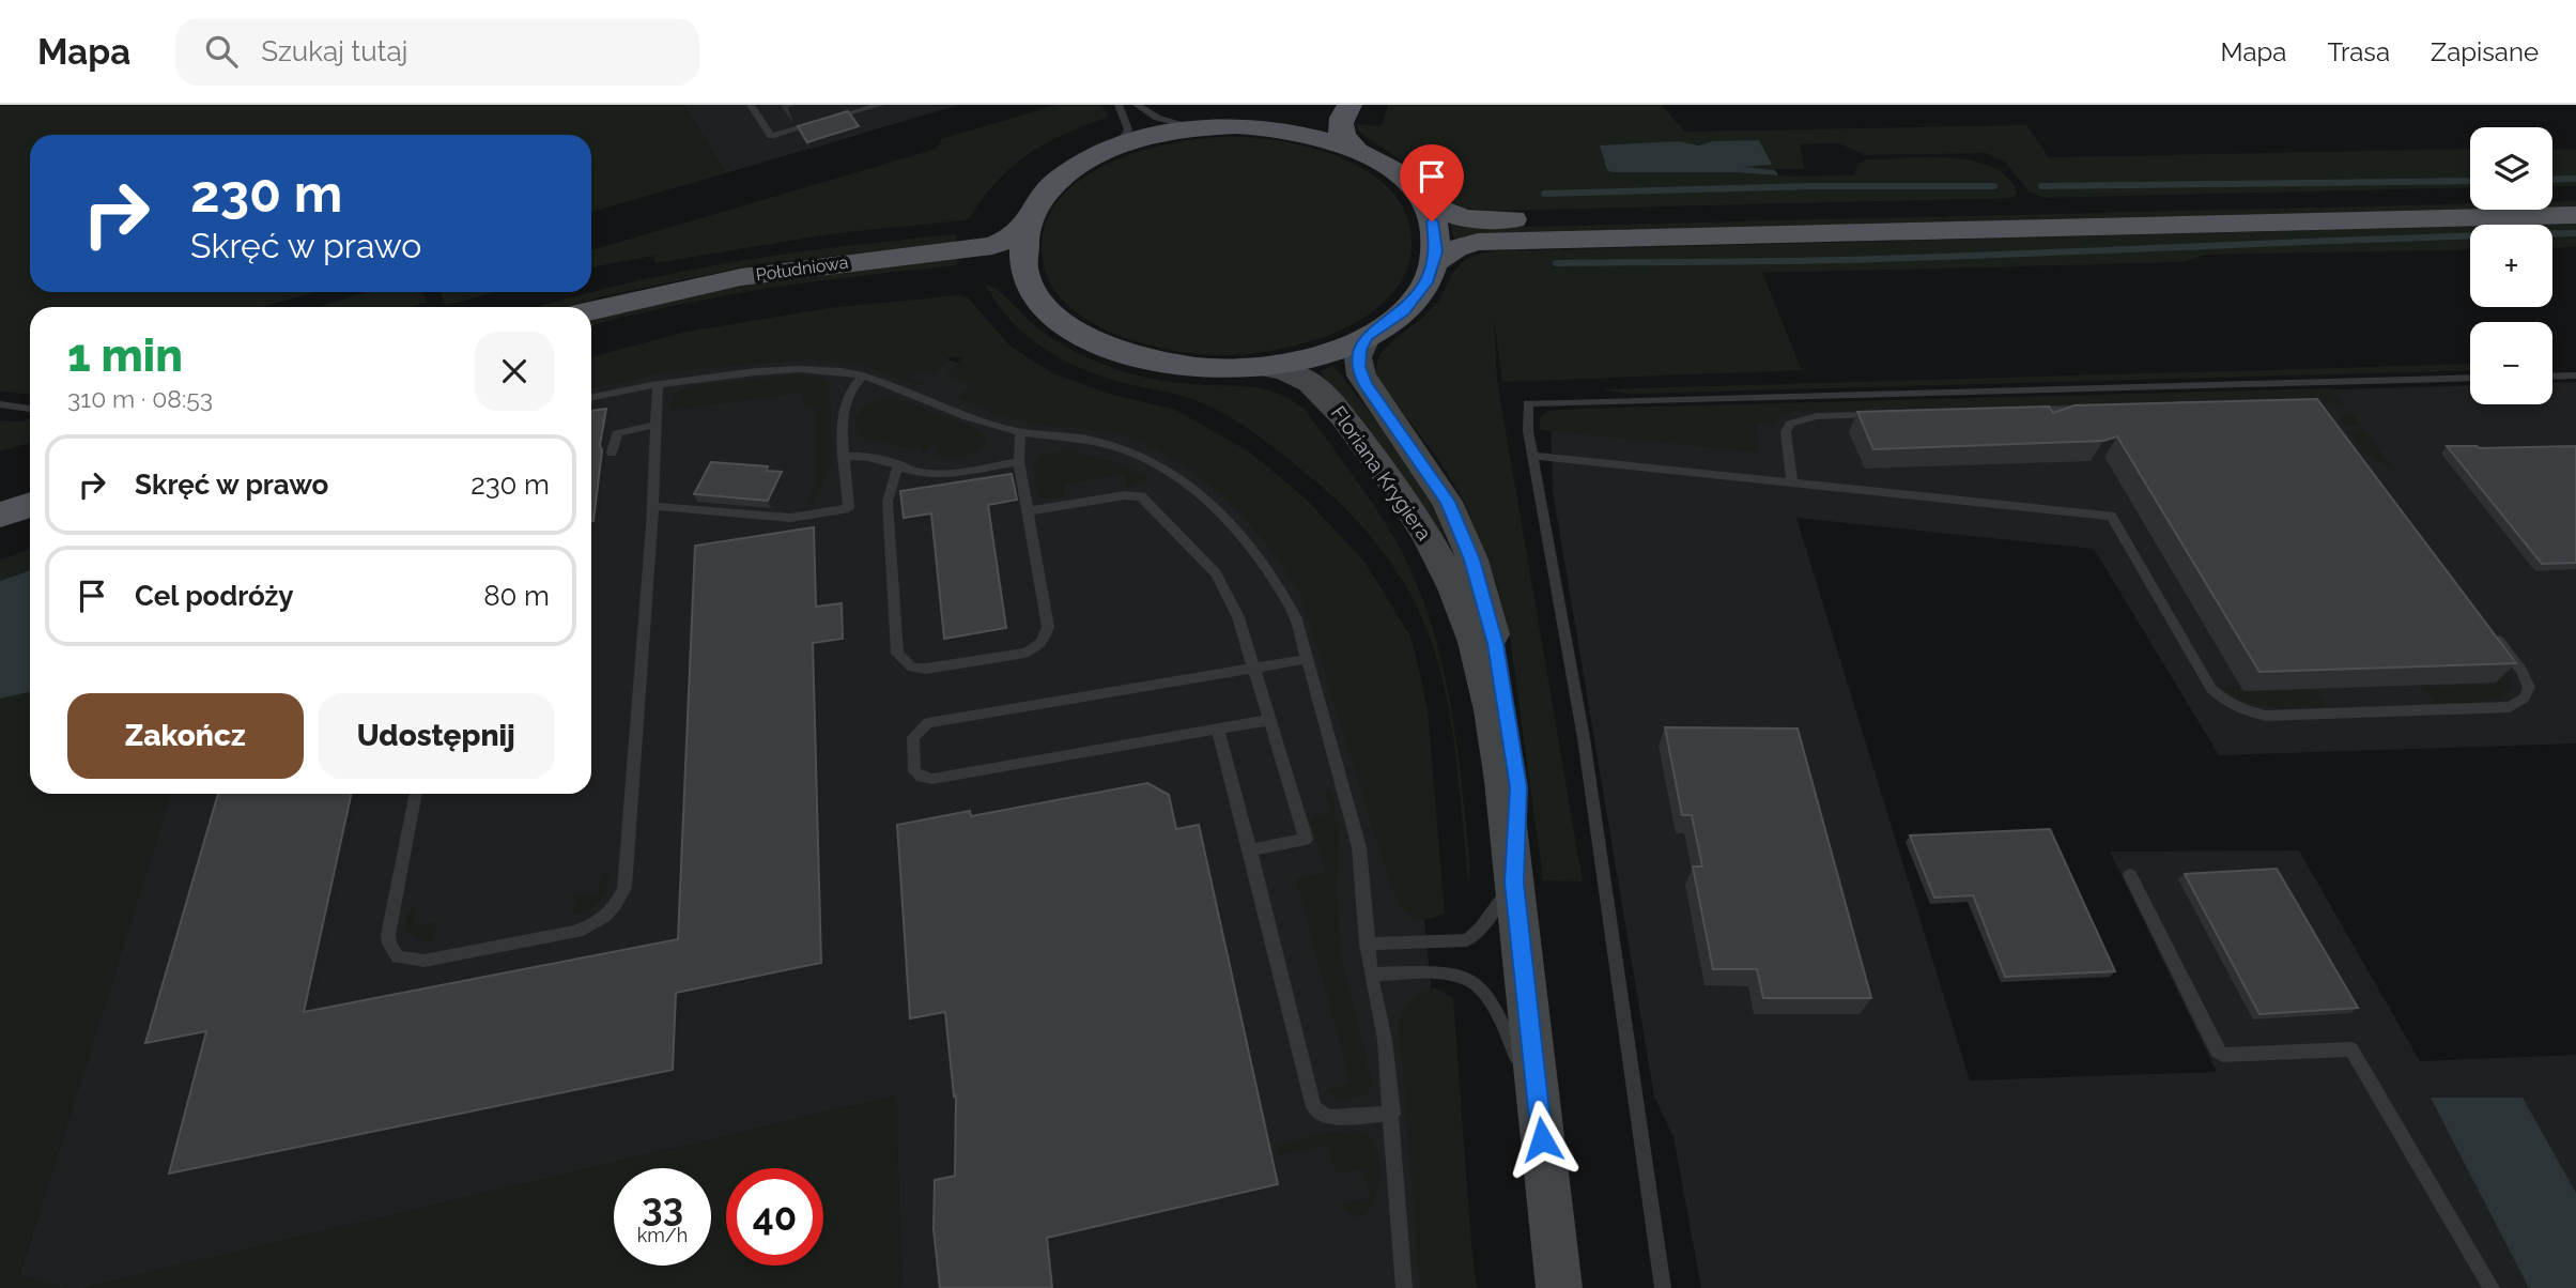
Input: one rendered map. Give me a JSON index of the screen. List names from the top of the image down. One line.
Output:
{"streets":{"main road":["Południowa"],"street":["Floriana Krygiera"]},"page":{"header":"Mapa","search":"Szukaj tutaj","nav":["Mapa","Trasa","Zapisane"],"map_buttons":["+","−"],"turn":["230 m","Skręć w prawo"],"heading":["1 min","310 m · 08:53"],"list":[{"name":"Skręć w prawo","value":"230 m"},{"name":"Cel podróży","value":"80 m"}],"buttons":["Zakończ","Udostępnij"],"speed":"33 km/h","limit":"40"}}
